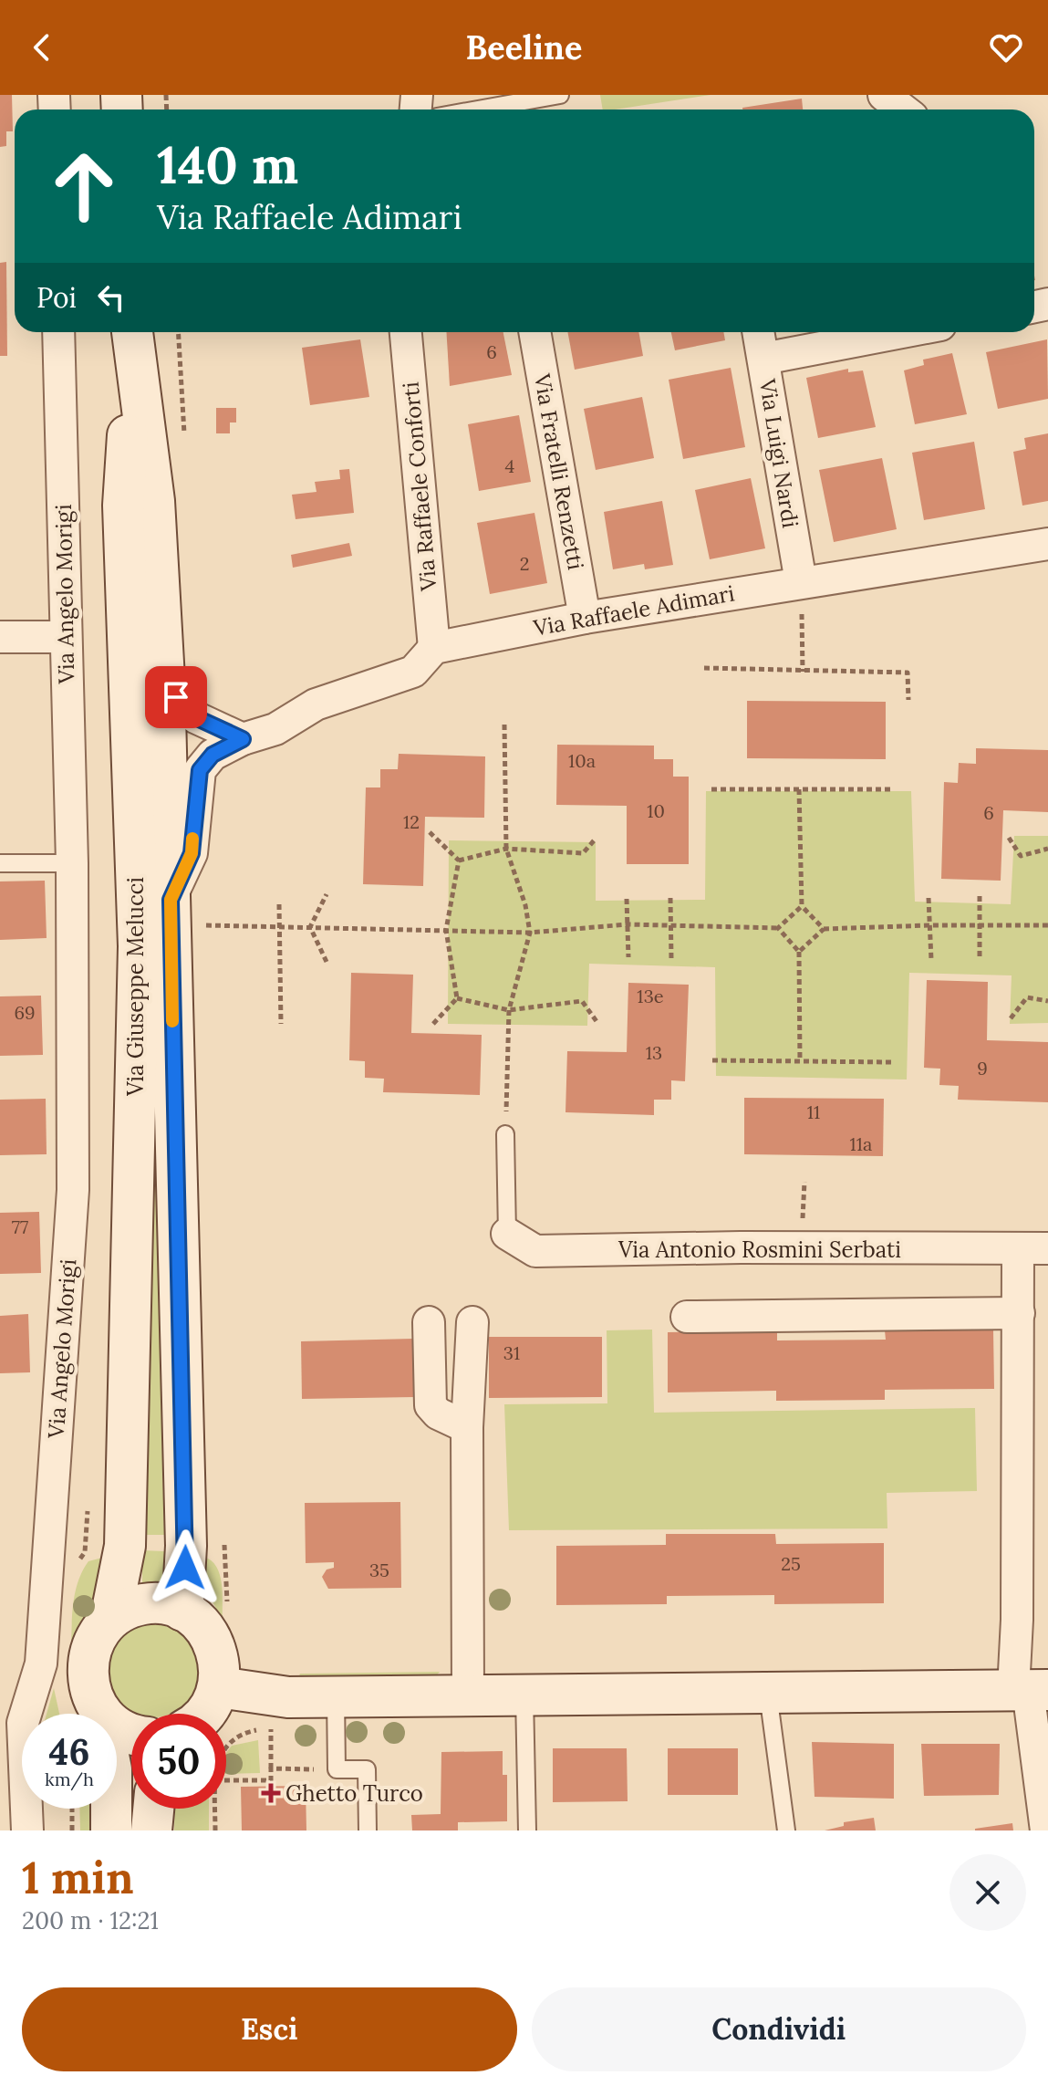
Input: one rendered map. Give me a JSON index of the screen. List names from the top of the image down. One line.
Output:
{"streets":{"main road":["Via Giuseppe Melucci"],"street":["Via Luigi Nardi","Via Fratelli Renzetti","Via Raffaele Conforti","Via Angelo Morigi","Via Raffaele Adimari","Via Antonio Rosmini Serbati"]},"crossings":[["Via Luigi Nardi","Via Raffaele Adimari"],["Via Fratelli Renzetti","Via Raffaele Adimari"],["Via Raffaele Conforti","Via Raffaele Adimari"]],"places":{"health":["Ghetto Turco"]},"house_numbers":["6","4","2","10a","10","6","12","13e","69","13","9","11","11a","77","31","25","35"],"page":{"header":"Beeline","turn":["140 m","Via Raffaele Adimari"],"then":"Poi","speed":"46 km/h","limit":"50","heading":["1 min","200 m · 12:21"],"buttons":["Esci","Condividi"]}}
